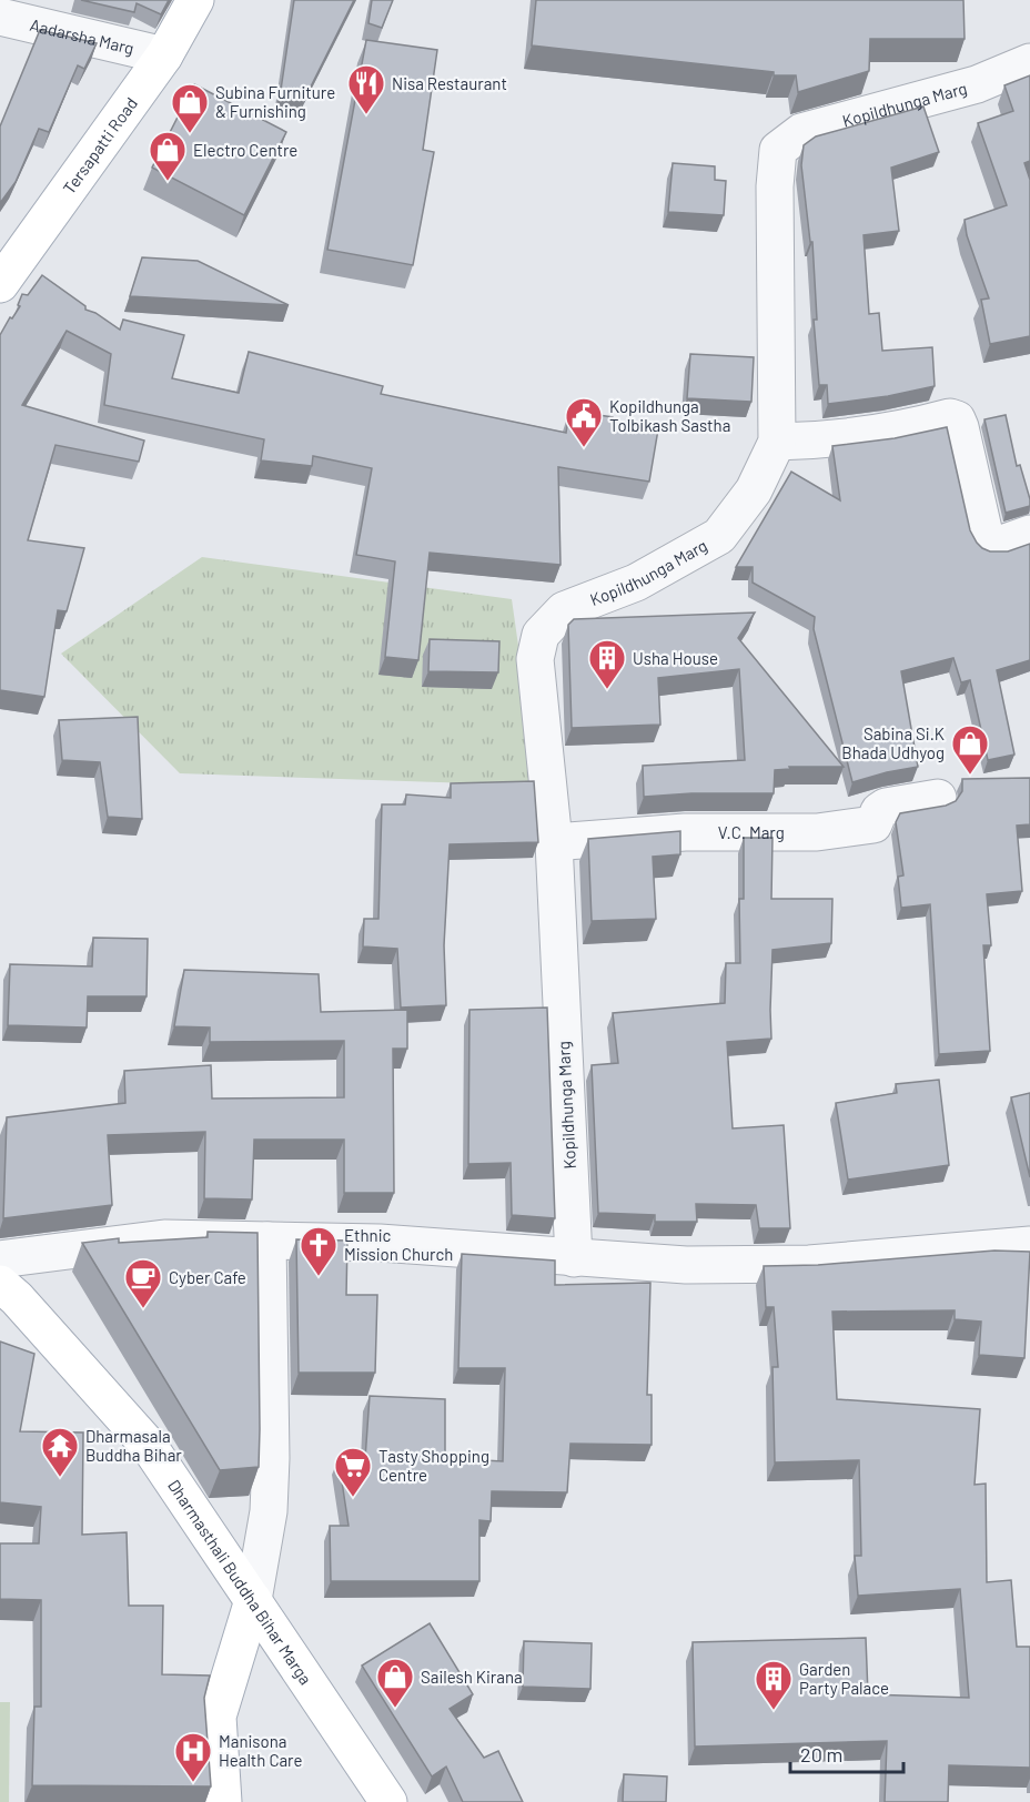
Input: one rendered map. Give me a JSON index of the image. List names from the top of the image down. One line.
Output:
{"streets":{"main road":["Tersapatti Road","Dharmasthali Buddha Bihar Marga"],"street":["Aadarsha Marg","Kopildhunga Marg","V.C. Marg"]},"crossings":[["Aadarsha Marg","Tersapatti Road"],["Kopildhunga Marg","V.C. Marg"]],"places":{"restaurant":["Nisa Restaurant"],"shop":["Subina Furniture & Furnishing","Electro Centre","Sabina Si.K Bhada Udhyog","Sailesh Kirana"],"public building":["Kopildhunga Tolbikash Sastha"],"building":["Usha House","Garden Party Palace"],"church":["Ethnic Mission Church"],"cafe":["Cyber Cafe"],"temple":["Dharmasala Buddha Bihar"],"supermarket":["Tasty Shopping Centre"],"hospital":["Manisona Health Care"]},"scale_bar":"20 m"}
